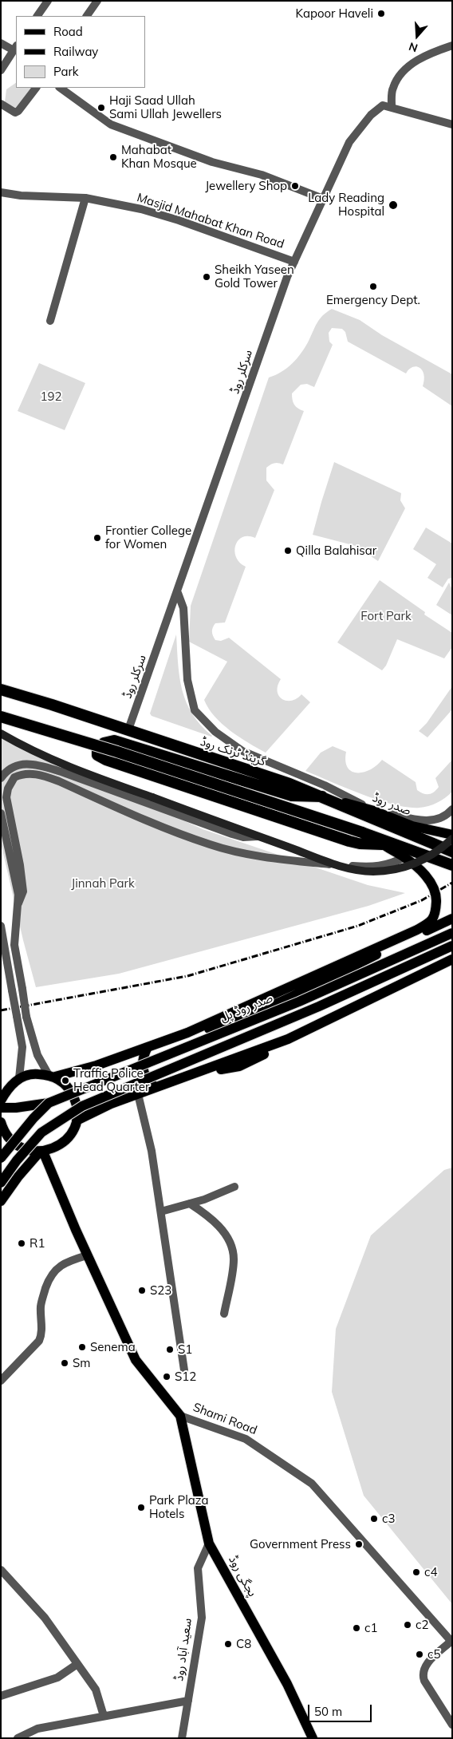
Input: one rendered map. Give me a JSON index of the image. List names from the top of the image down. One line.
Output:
{"streets":{"highway":["گرینڈ ٹرنک روڈ"],"main road":["صدر روڈ","صدر روڈ پل","Shami Road","پجگی روڈ"],"street":["Masjid Mahabat Khan Road","سرکلر روڈ","سعید آباد روڈ"]},"crossings":[["Masjid Mahabat Khan Road","سرکلر روڈ"],["سرکلر روڈ","گرینڈ ٹرنک روڈ"],["گرینڈ ٹرنک روڈ","صدر روڈ"],["Shami Road","پجگی روڈ"],["پجگی روڈ","سعید آباد روڈ"]],"parks":["192","Fort Park","Jinnah Park"],"places":["Kapoor Haveli","Haji Saad Ullah Sami Ullah Jewellers","Mahabat Khan Mosque","Jewellery Shop","Lady Reading Hospital","Sheikh Yaseen Gold Tower","Emergency Dept.","Frontier College for Women","Qilla Balahisar","Traffic Police Head Quarter","R1","S23","Senema","S1","Sm","S12","Park Plaza Hotels","c3","Government Press","c4","c2","c1","C8","c5"],"legend":["Road","Railway","Park"],"scale_bar":"50 m","north":"bottom"}
